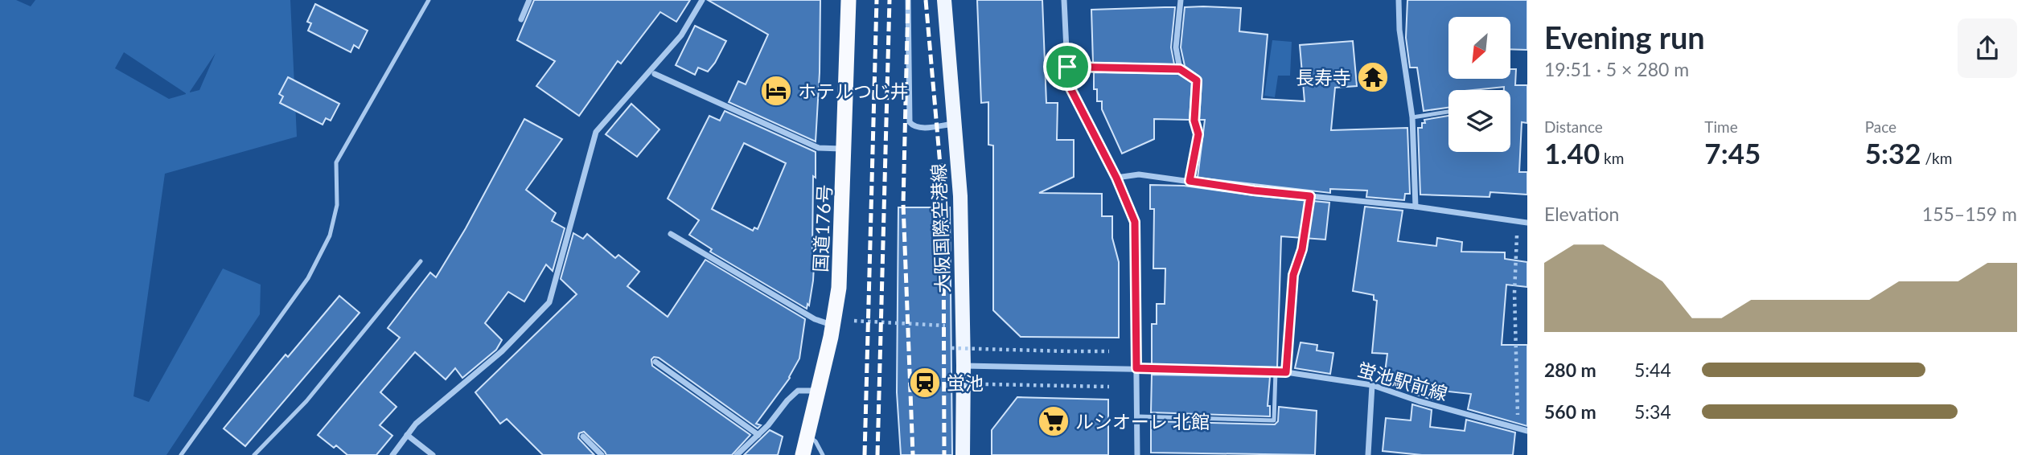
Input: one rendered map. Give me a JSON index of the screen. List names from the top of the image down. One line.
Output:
{"streets":{"highway":["国道176号"],"main road":["大阪国際空港線"],"street":["蛍池駅前線"]},"crossings":[["大阪国際空港線","蛍池駅前線"]],"places":{"temple":["長寿寺"],"hotel":["ホテルつじ井"],"station":["蛍池"],"supermarket":["ルシオーレ 北館"]},"north":"bottom left","page":{"heading":["Evening run","19:51 · 5 × 280 m"],"stats":[["Distance","1.40 km"],["Time","7:45"],["Pace","5:32 /km"]],"chart":["Elevation","155–159 m"],"list":[{"name":"280 m","note":"5:44"},{"name":"560 m","note":"5:34"}]}}
